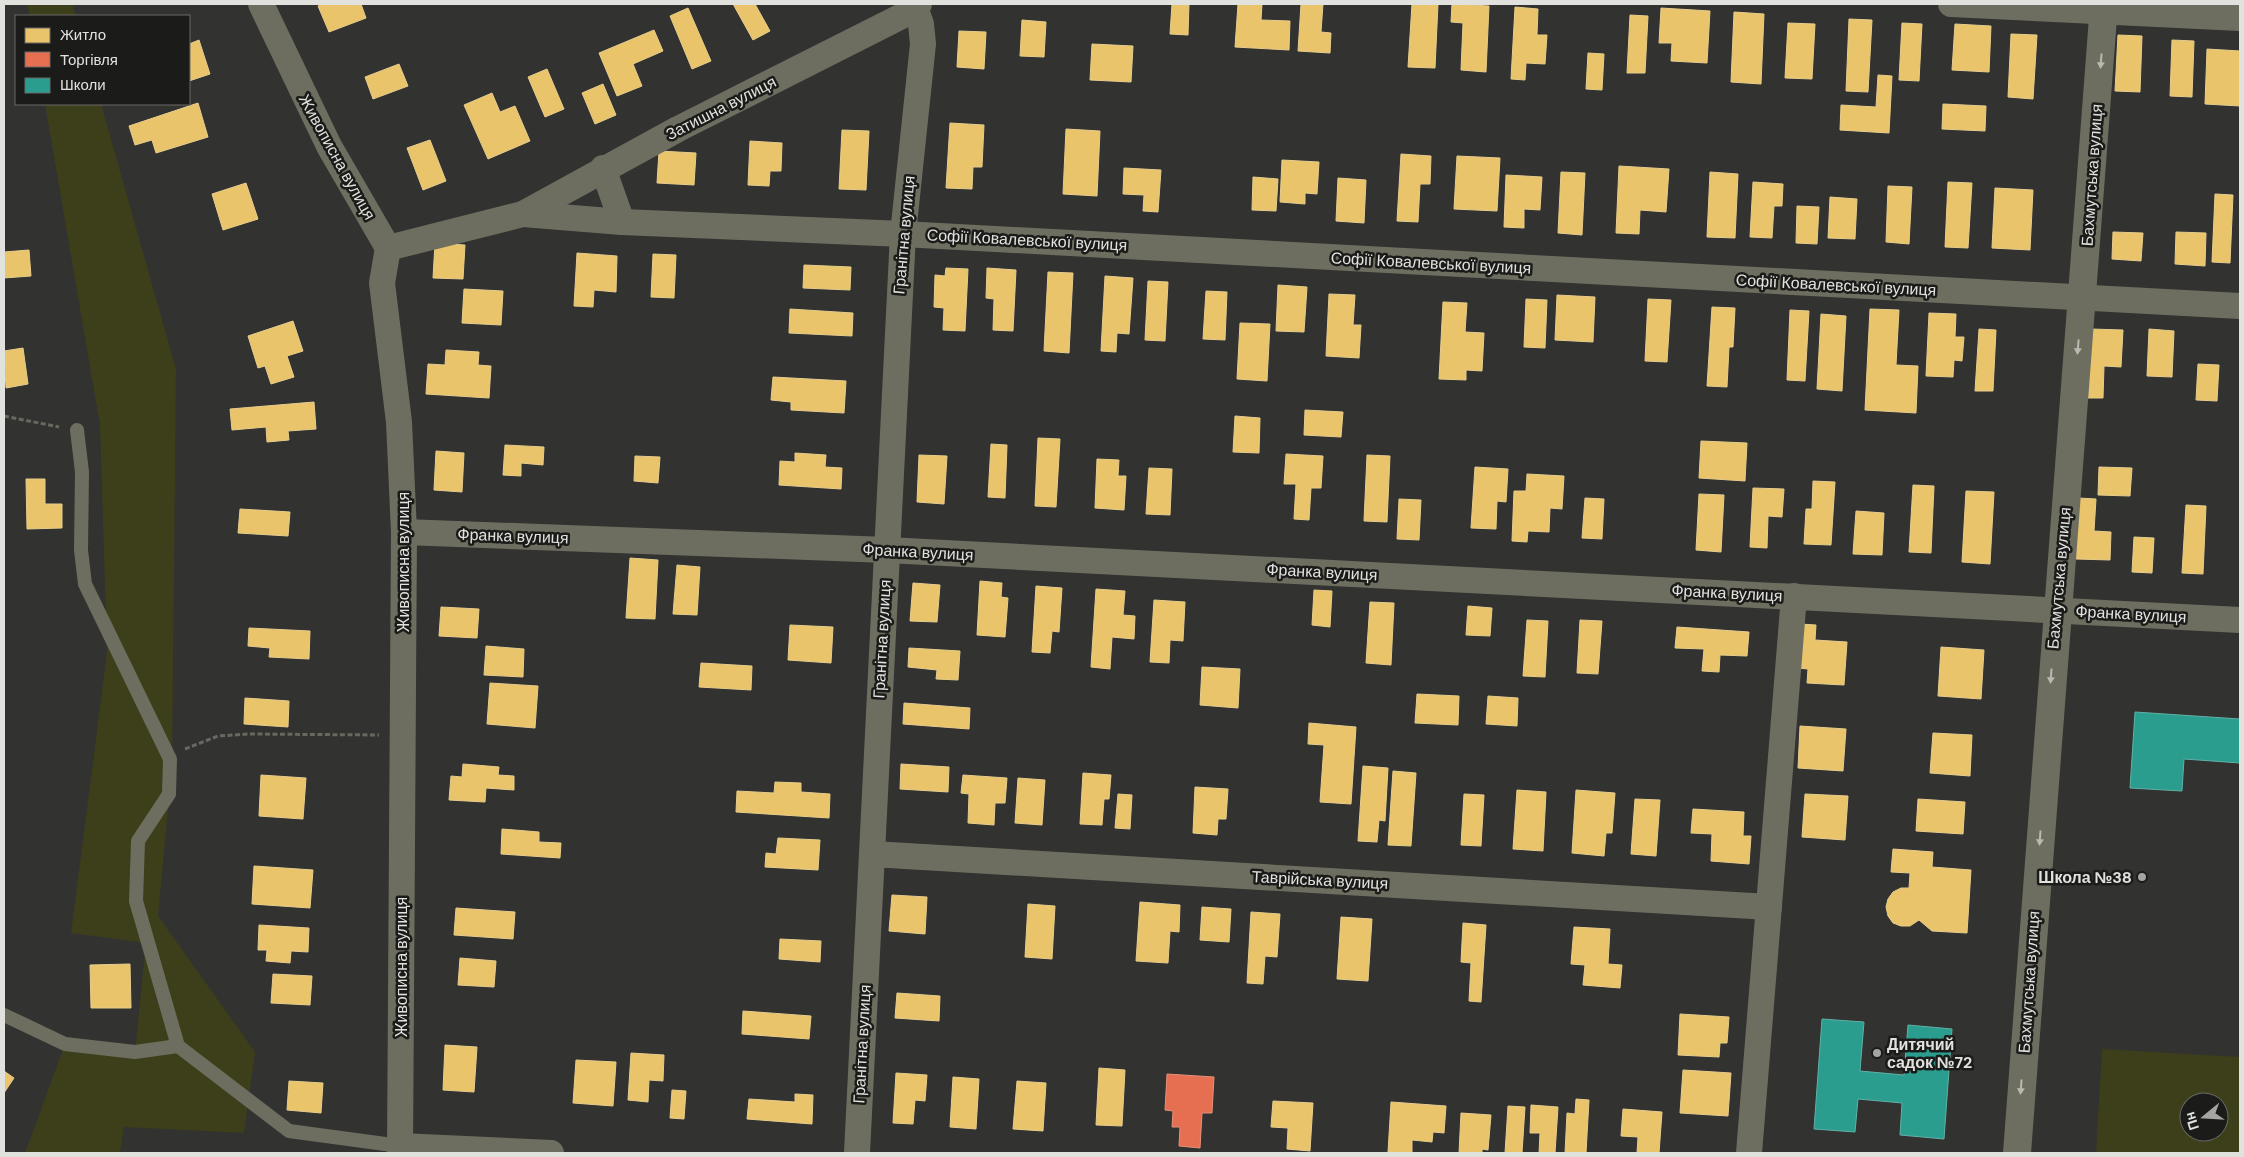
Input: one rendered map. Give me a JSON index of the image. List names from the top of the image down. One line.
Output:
{"streets":{"street":["Затишна вулиця","Живописна вулиця","Бахмутська вулиця","Гранітна вулиця","Софії Ковалевської вулиця","Франка вулиця","Таврійська вулиця"]},"crossings":[["Затишна вулиця","Гранітна вулиця"],["Затишна вулиця","Софії Ковалевської вулиця"],["Живописна вулиця","Софії Ковалевської вулиця"],["Живописна вулиця","Франка вулиця"],["Бахмутська вулиця","Софії Ковалевської вулиця"],["Бахмутська вулиця","Франка вулиця"],["Гранітна вулиця","Софії Ковалевської вулиця"],["Гранітна вулиця","Франка вулиця"],["Гранітна вулиця","Таврійська вулиця"]],"one_way":["Бахмутська вулиця"],"places":["Школа №38","Дитячий садок №72"],"legend":["Житло","Торгівля","Школи"],"north":"left"}
